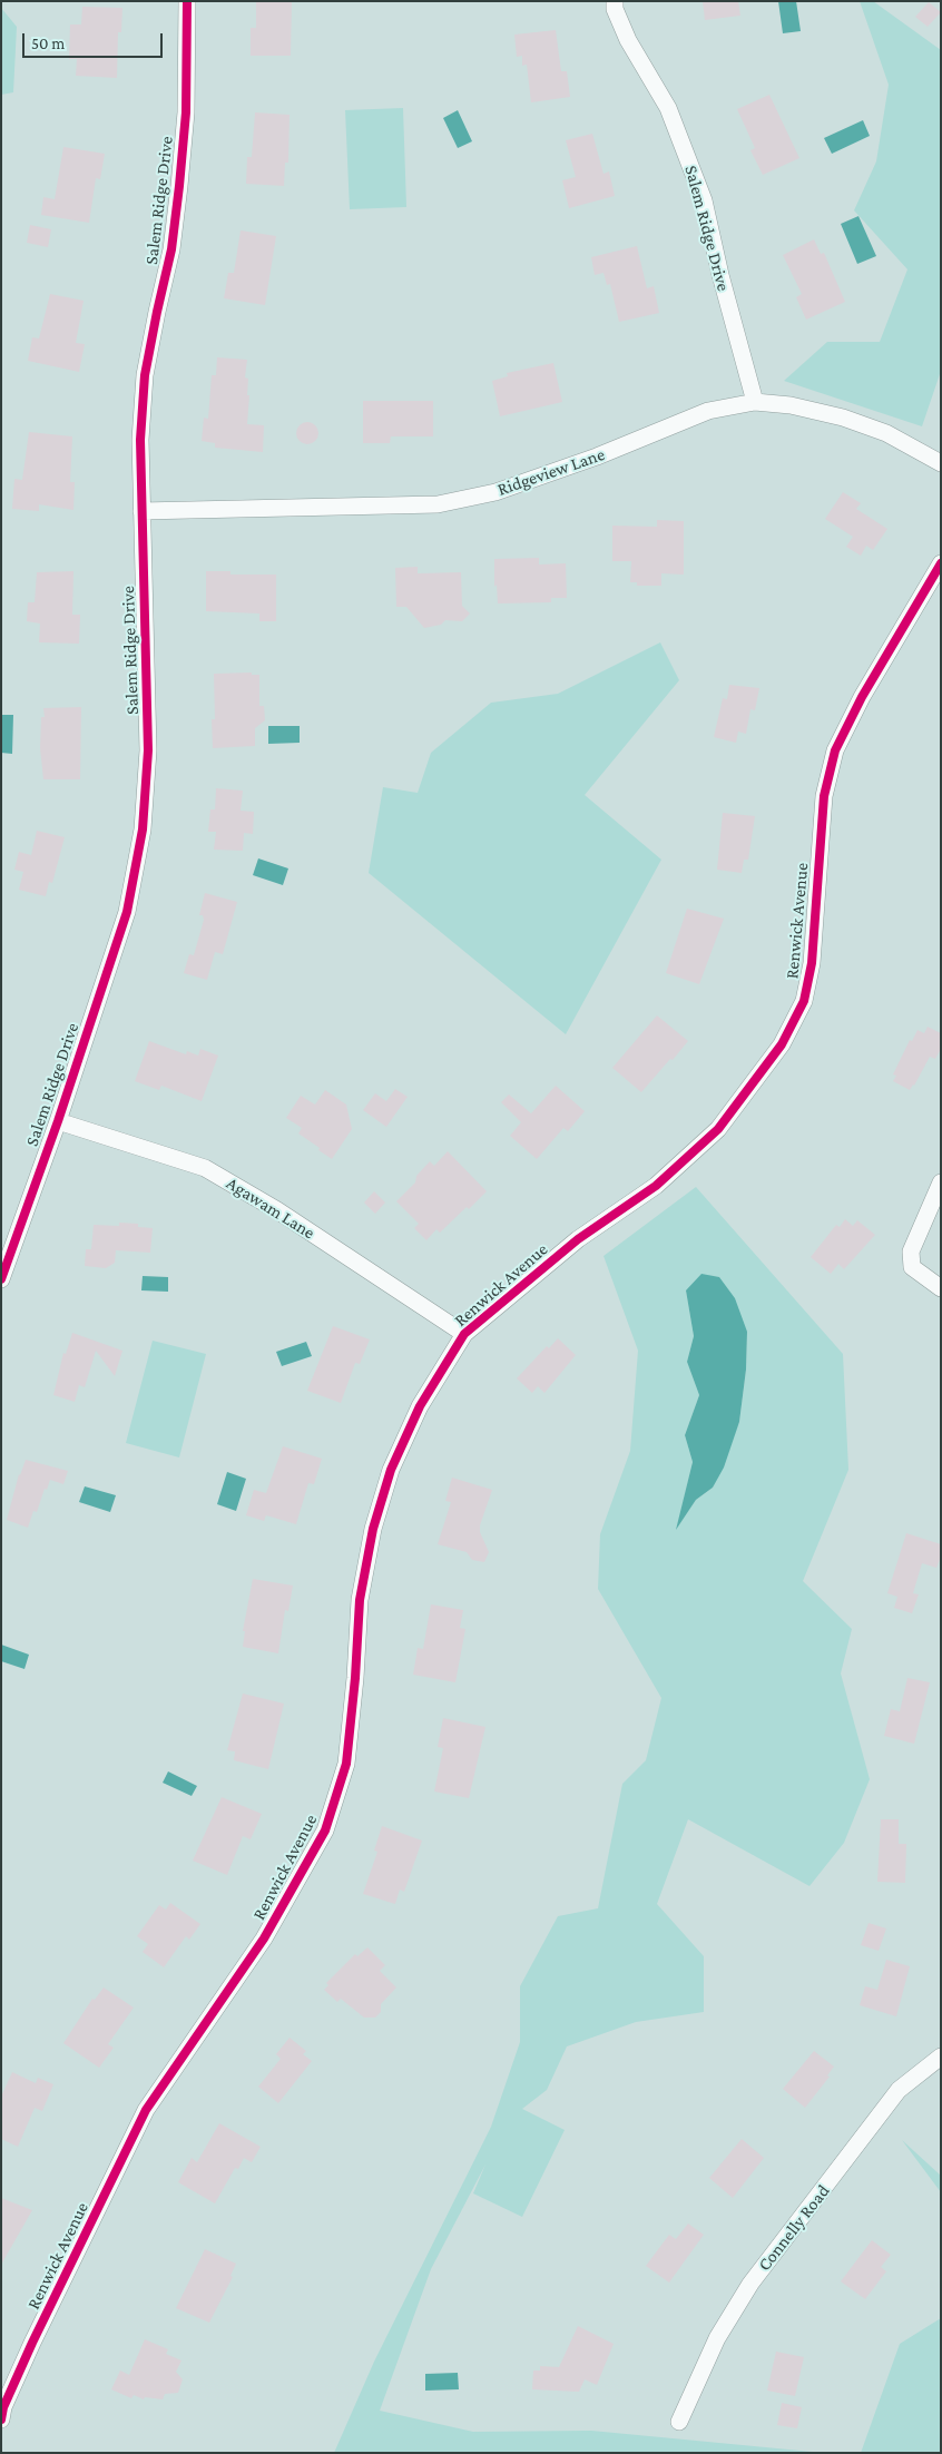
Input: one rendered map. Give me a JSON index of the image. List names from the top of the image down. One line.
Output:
{"streets":{"street":["Salem Ridge Drive","Ridgeview Lane","Renwick Avenue","Agawam Lane","Connelly Road"]},"crossings":[["Salem Ridge Drive","Ridgeview Lane"],["Salem Ridge Drive","Agawam Lane"],["Renwick Avenue","Agawam Lane"]],"scale_bar":"50 m"}
